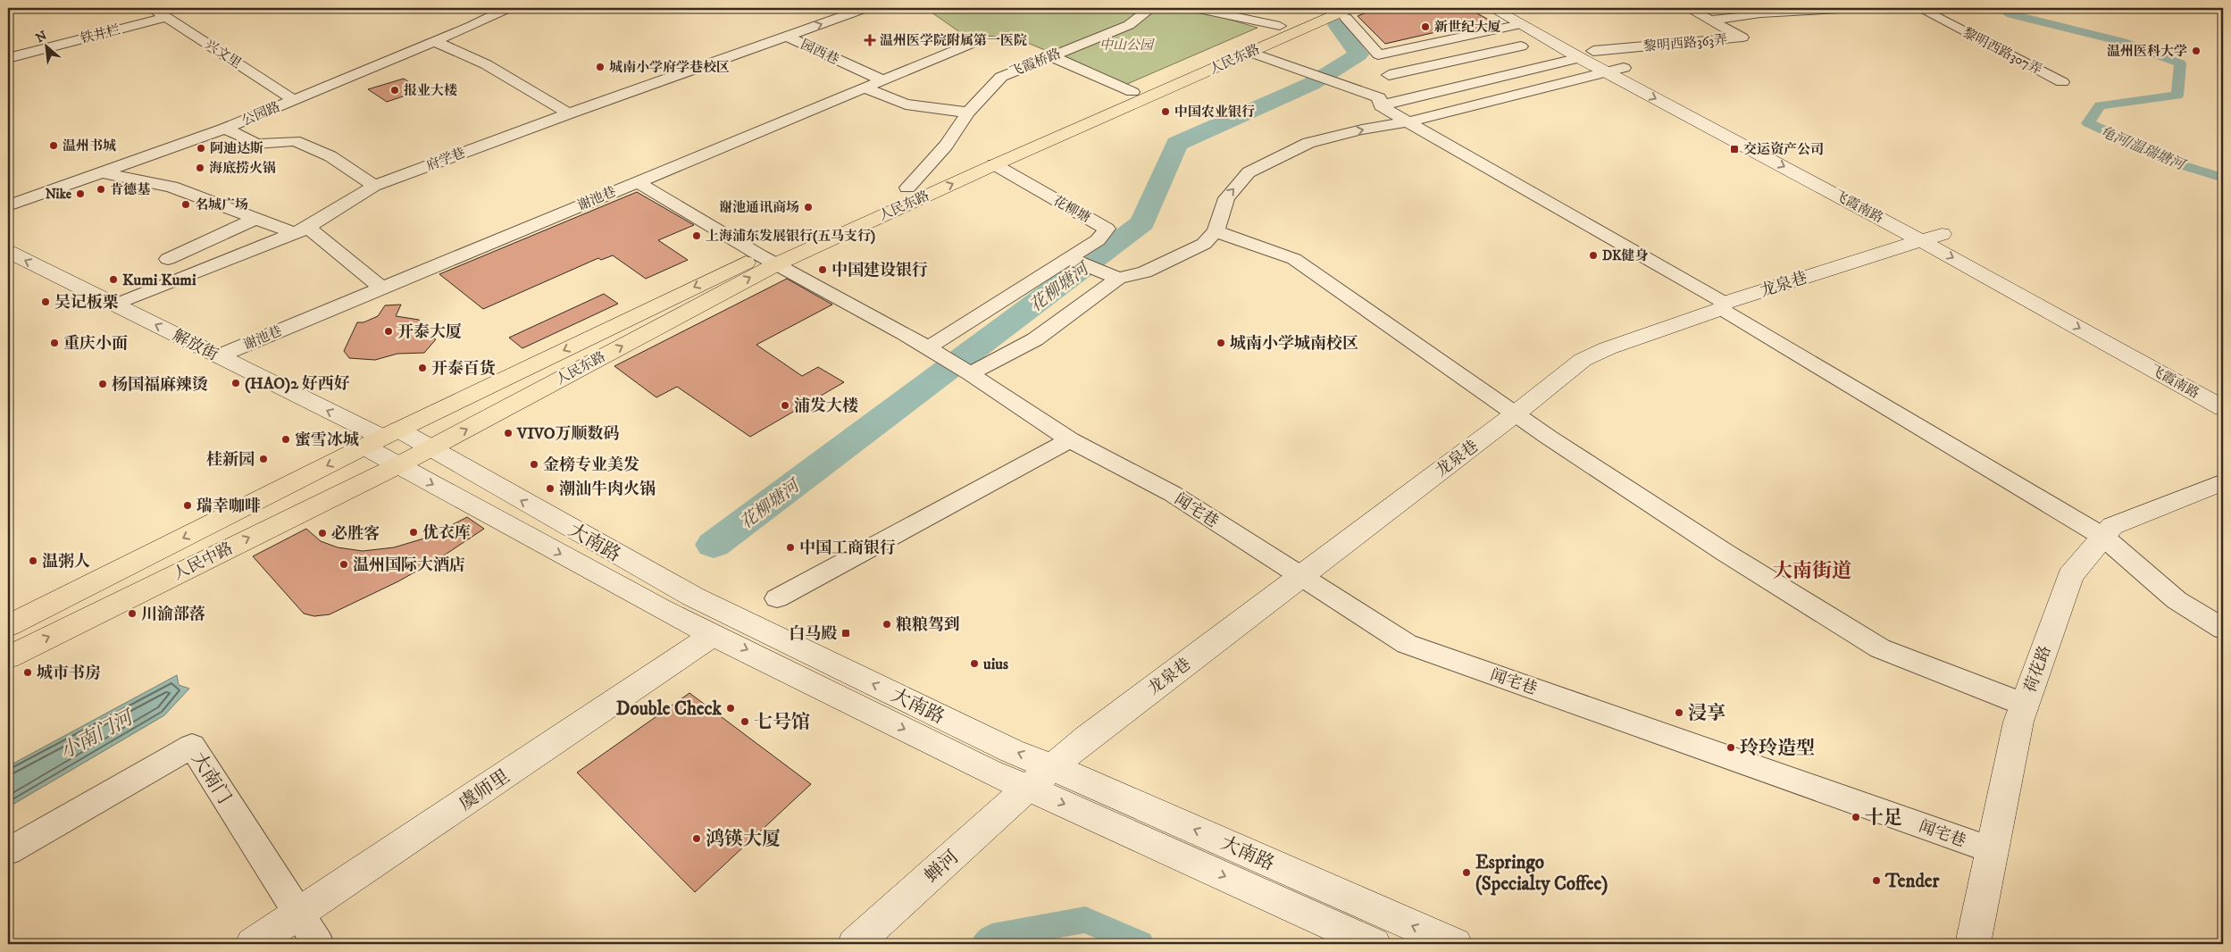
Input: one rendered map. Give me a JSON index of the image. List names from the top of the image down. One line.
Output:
{"streets":{"highway":["人民东路","人民中路"],"main road":["飞霞南路","龙泉巷","解放街","大南路","荷花路","虞师里","蝉河"],"street":["铁井栏","黎明西路363弄","黎明西路307弄","园西巷","兴文里","飞霞桥路","公园路","府学巷","谢池巷","花柳塘","闻宅巷","大南门"]},"crossings":[["铁井栏","兴文里"],["黎明西路363弄","飞霞南路"],["园西巷","府学巷"],["园西巷","谢池巷"],["兴文里","公园路"],["人民东路","飞霞桥路"],["人民东路","花柳塘"],["人民东路","解放街"],["人民东路","闻宅巷"],["人民东路","大南路"],["人民东路","人民中路"],["府学巷","解放街"],["谢池巷","解放街"],["谢池巷","闻宅巷"],["飞霞南路","龙泉巷"],["花柳塘","闻宅巷"],["龙泉巷","闻宅巷"],["龙泉巷","大南路"],["龙泉巷","蝉河"],["解放街","大南路"],["解放街","人民中路"],["闻宅巷","荷花路"],["大南路","人民中路"],["大南路","虞师里"],["大南路","蝉河"],["大南门","虞师里"]],"one_way":["园西巷","解放街"],"districts":["大南街道"],"water":["龟河/温瑞塘河","花柳塘河","小南门河"],"parks":["中山公园"],"places":{"other":["新世纪大厦","温州医科大学","城南小学府学巷校区","报业大楼","中国农业银行","温州书城","阿迪达斯","海底捞火锅","肯德基","Nike","名城广场","谢池通讯商场","上海浦东发展银行(五马支行)","DK健身","中国建设银行","Kumi Kumi","吴记板栗","开泰大厦","重庆小面","城南小学城南校区","开泰百货","(HAO)2 好西好","杨国福麻辣烫","浦发大楼","VIVO万顺数码","蜜雪冰城","桂新园","金榜专业美发","潮汕牛肉火锅","瑞幸咖啡","优衣库","必胜客","中国工商银行","温粥人","温州国际大酒店","川渝部落","粮粮驾到","uius","城市书房","Double Check","浸享","七号馆","玲玲造型","十足","鸿锳大厦","Espringo (Specialty Coffee)","Tender"],"health":["温州医学院附属第一医院"],"transit":["交运资产公司","白马殿"]},"north":"top left"}
